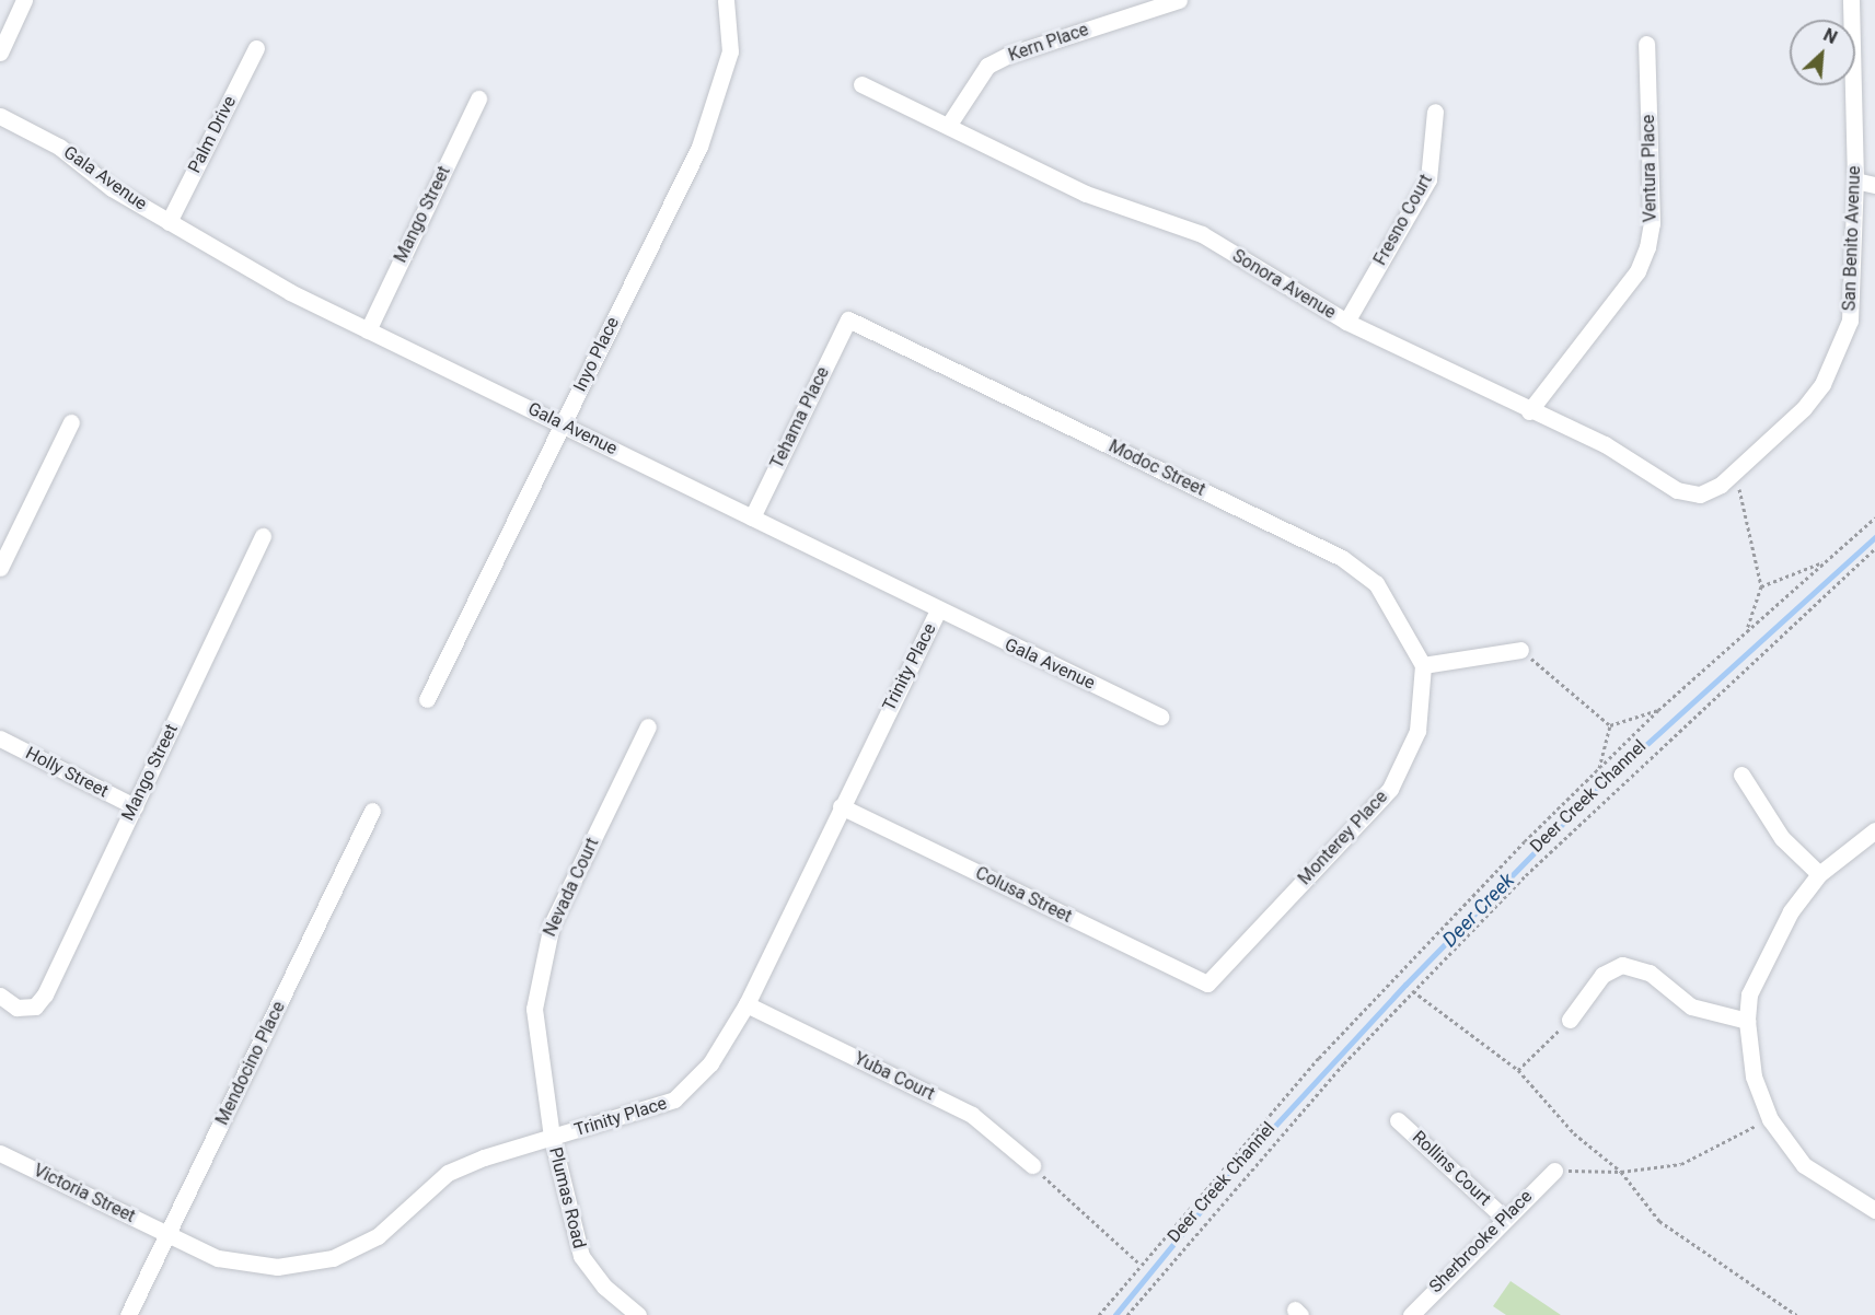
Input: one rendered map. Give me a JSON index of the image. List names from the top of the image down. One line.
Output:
{"streets":{"street":["Kern Place","Palm Drive","Ventura Place","Gala Avenue","Mango Street","Fresno Court","San Benito Avenue","Sonora Avenue","Inyo Place","Tehama Place","Modoc Street","Trinity Place","Holly Street","Monterey Place","Nevada Court","Colusa Street","Mendocino Place","Yuba Court","Rollins Court","Victoria Street","Plumas Road","Sherbrooke Place"],"path":["Deer Creek Channel"]},"crossings":[["Kern Place","Sonora Avenue"],["Palm Drive","Gala Avenue"],["Ventura Place","Sonora Avenue"],["Gala Avenue","Mango Street"],["Gala Avenue","Inyo Place"],["Gala Avenue","Tehama Place"],["Gala Avenue","Trinity Place"],["Mango Street","Holly Street"],["Fresno Court","Sonora Avenue"],["San Benito Avenue","Sonora Avenue"],["Tehama Place","Modoc Street"],["Modoc Street","Monterey Place"],["Trinity Place","Nevada Court"],["Trinity Place","Colusa Street"],["Trinity Place","Mendocino Place"],["Trinity Place","Yuba Court"],["Trinity Place","Victoria Street"],["Trinity Place","Plumas Road"],["Monterey Place","Colusa Street"],["Nevada Court","Plumas Road"],["Mendocino Place","Victoria Street"],["Rollins Court","Sherbrooke Place"]],"water":["Deer Creek"],"north":"top right"}
